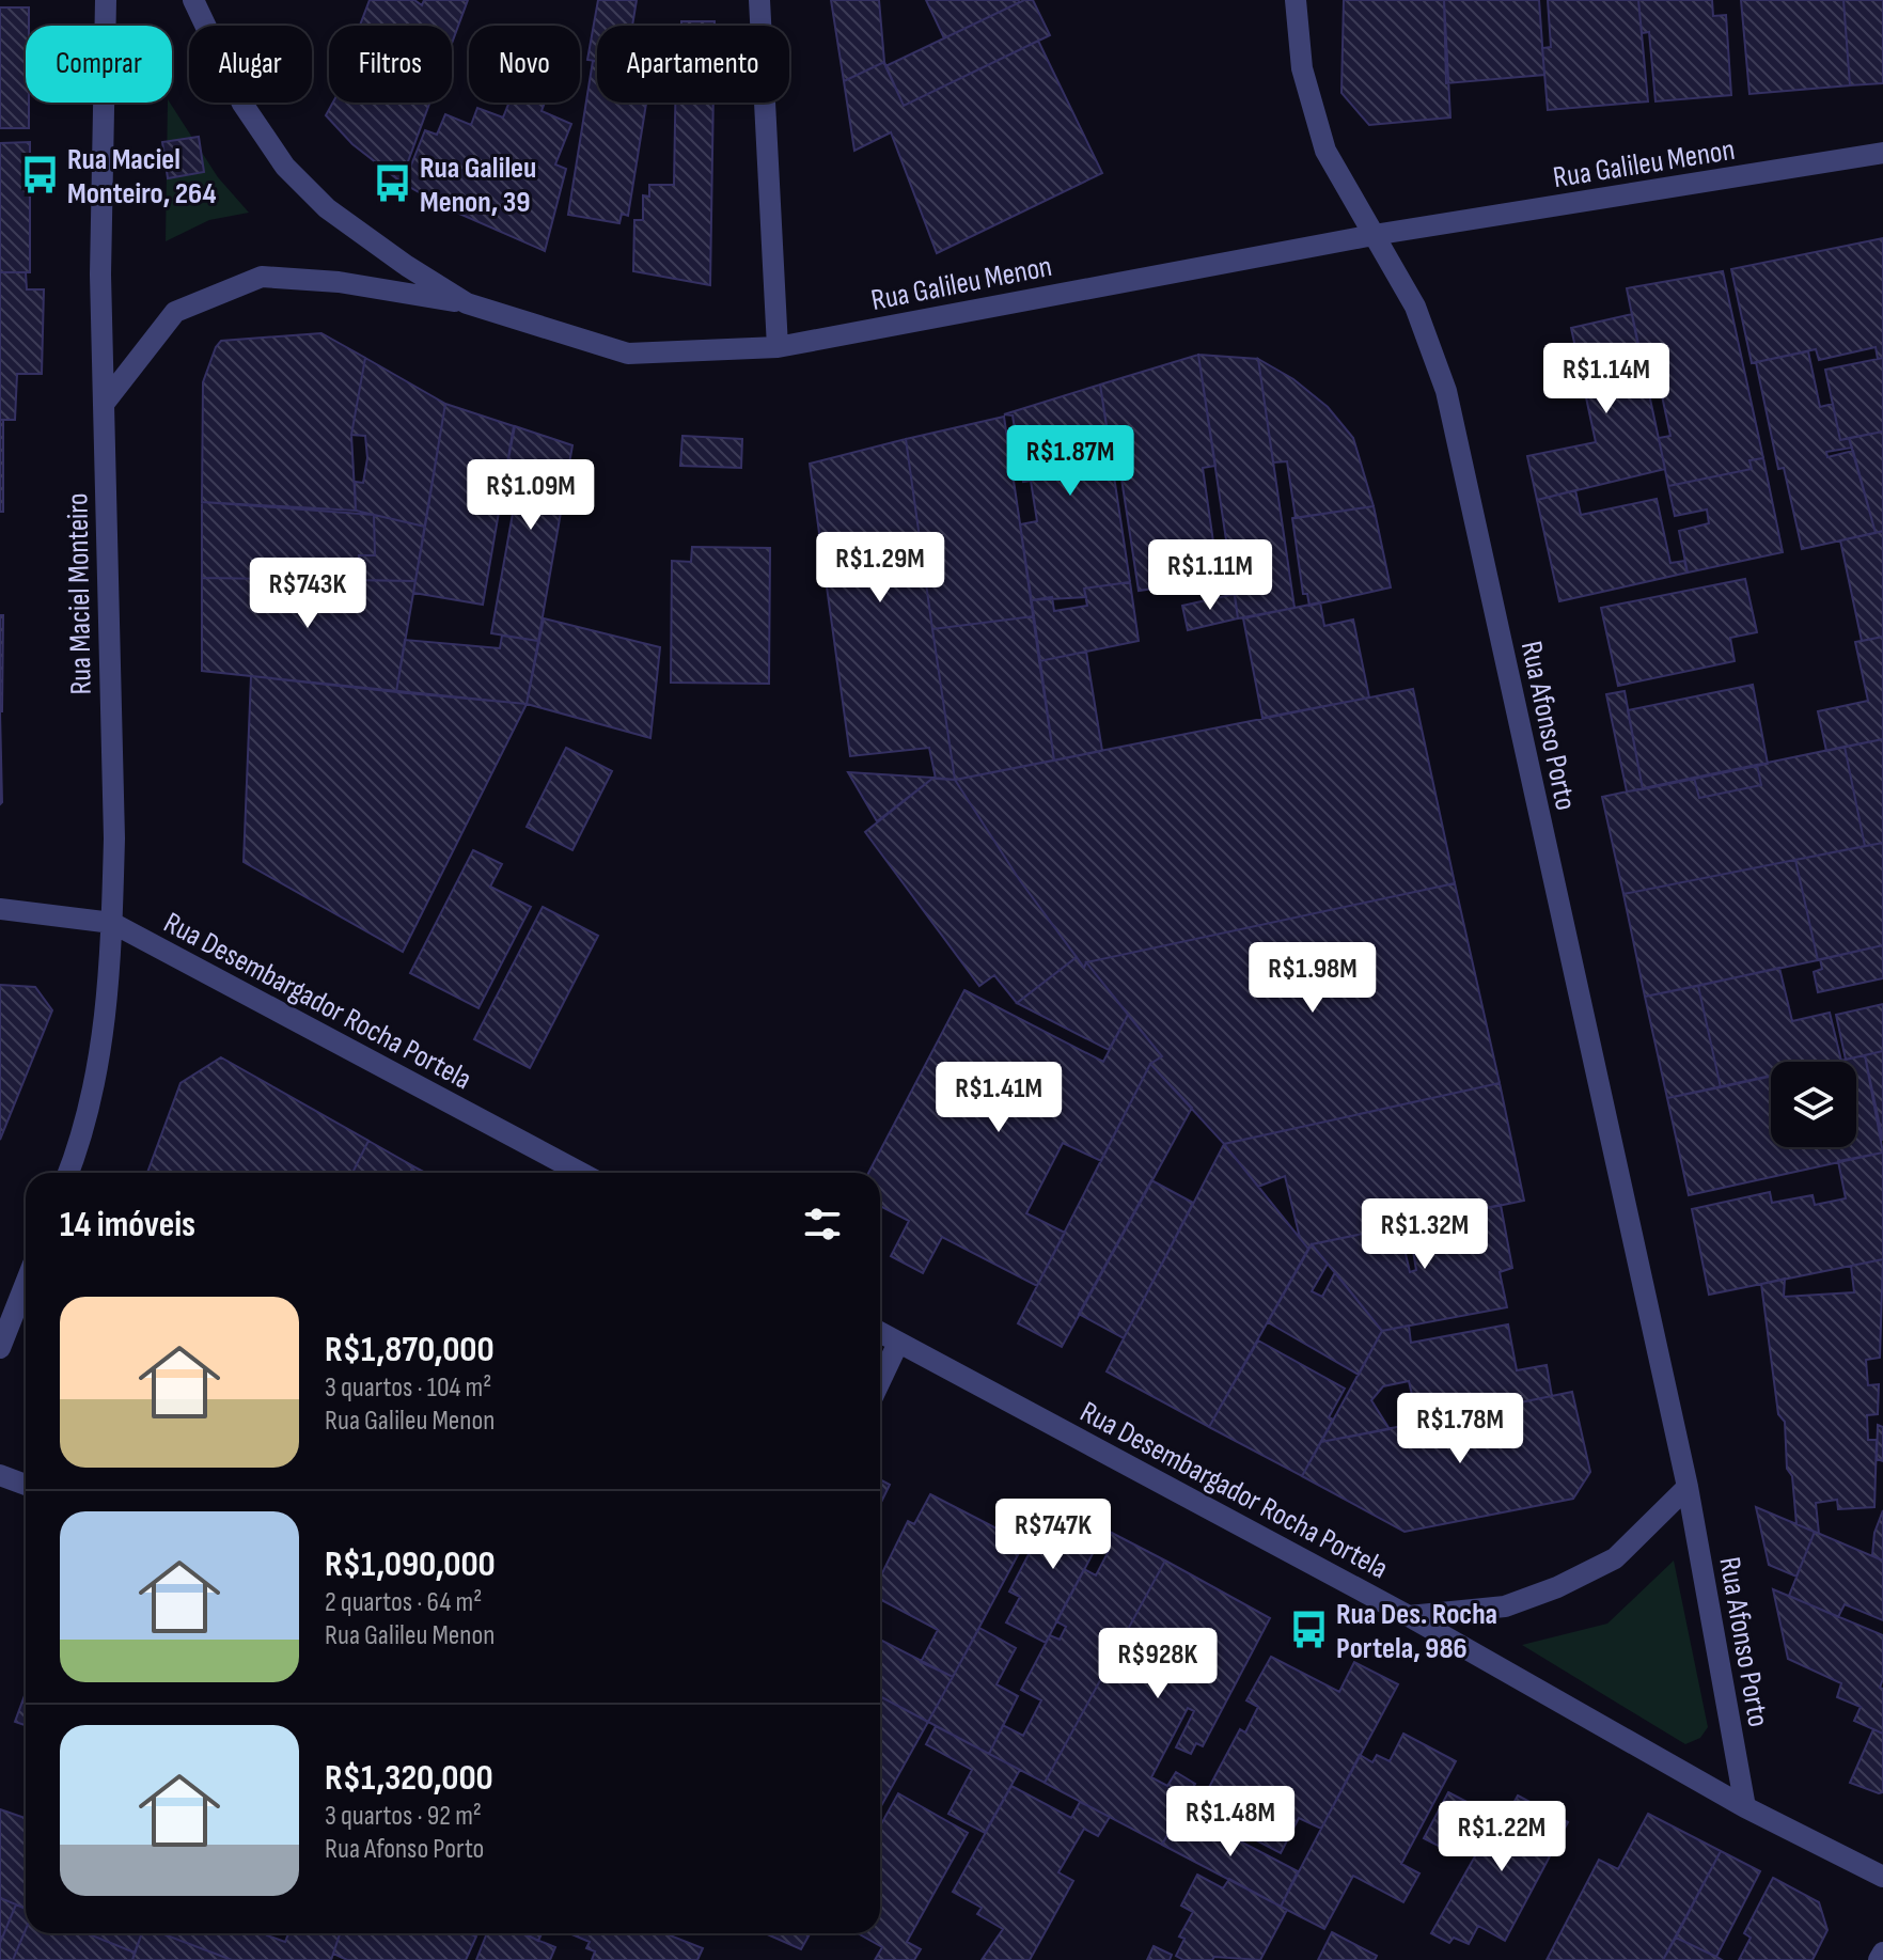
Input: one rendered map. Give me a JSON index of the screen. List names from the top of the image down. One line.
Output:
{"streets":{"street":["Rua Galileu Menon","Rua Maciel Monteiro","Rua Afonso Porto","Rua Desembargador Rocha Portela"]},"crossings":[["Rua Galileu Menon","Rua Afonso Porto"],["Rua Maciel Monteiro","Rua Desembargador Rocha Portela"],["Rua Afonso Porto","Rua Desembargador Rocha Portela"]],"places":{"bus stop":["Rua Maciel Monteiro, 264","Rua Galileu Menon, 39","Rua Des. Rocha Portela, 986"]},"page":{"chip":["Comprar","Alugar","Filtros","Novo","Apartamento"],"price":["R$1.14M","R$1.87M","R$1.09M","R$1.29M","R$1.11M","R$743K","R$1.98M","R$1.41M","R$1.32M","R$1.78M","R$747K","R$928K","R$1.48M","R$1.22M"],"heading":"14 imóveis","list":[{"name":"R$1,870,000","note":"3 quartos · 104 m² · Rua Galileu Menon"},{"name":"R$1,090,000","note":"2 quartos · 64 m² · Rua Galileu Menon"},{"name":"R$1,320,000","note":"3 quartos · 92 m² · Rua Afonso Porto"}]}}
